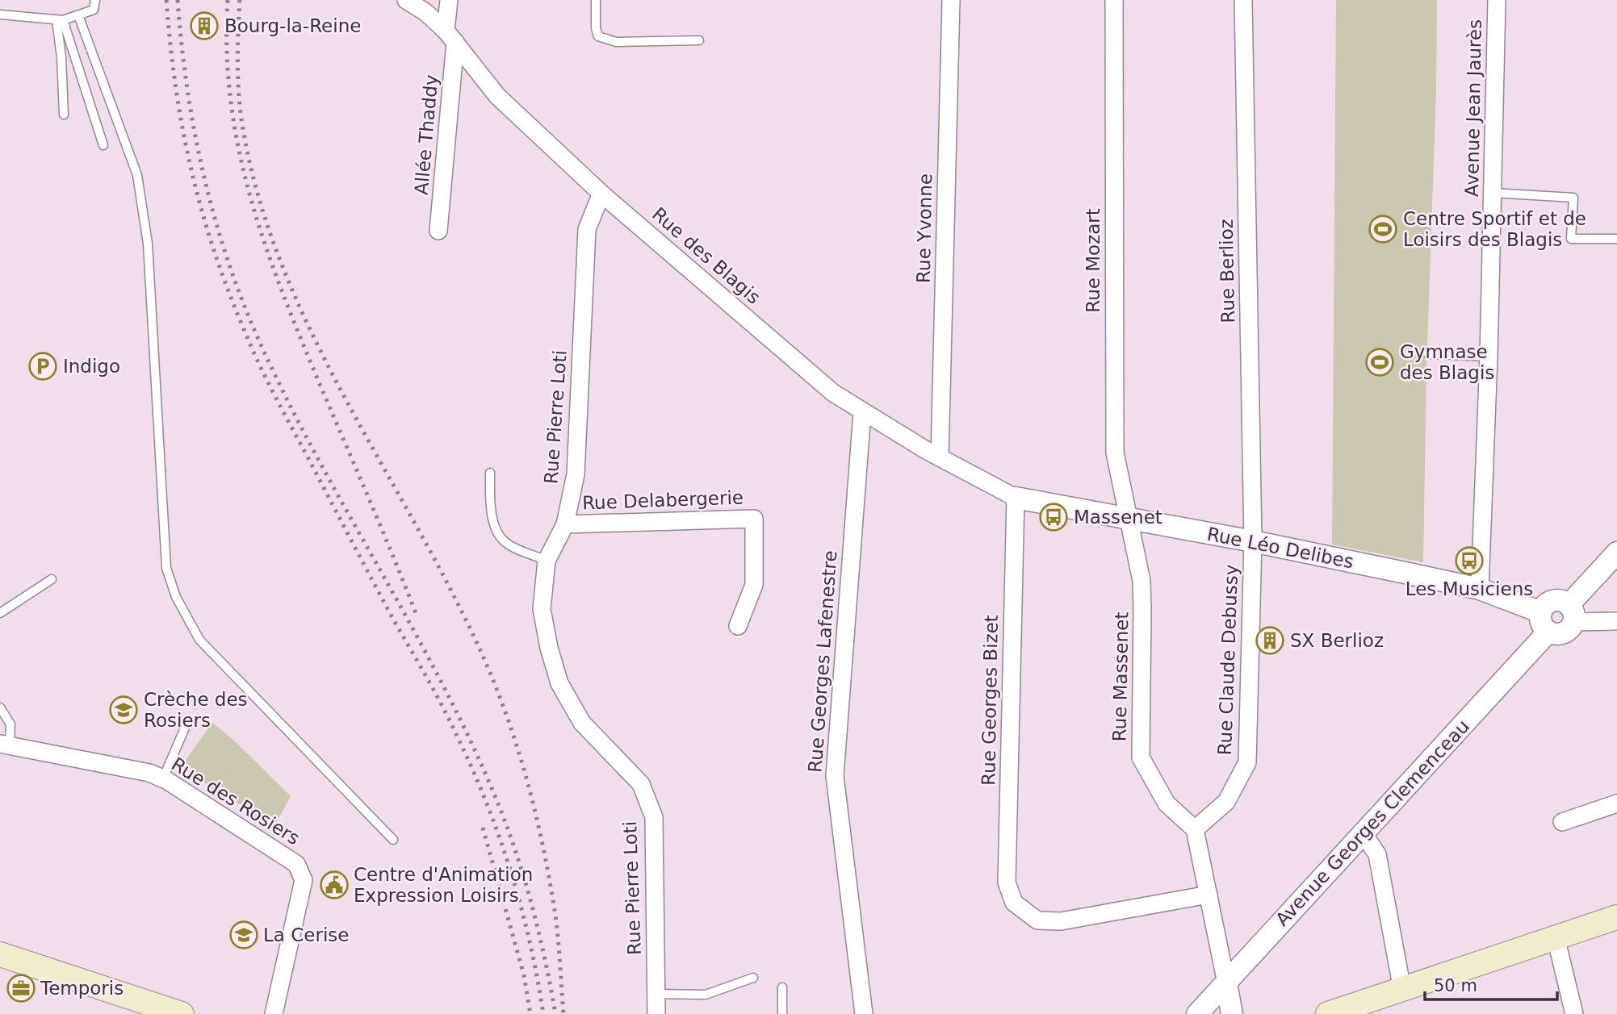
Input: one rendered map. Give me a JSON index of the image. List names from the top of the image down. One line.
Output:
{"streets":{"street":["Avenue Jean Jaurès","Allée Thaddy","Rue Yvonne","Rue des Blagis","Rue Mozart","Rue Berlioz","Rue Pierre Loti","Rue Delabergerie","Rue Léo Delibes","Rue Claude Debussy","Rue Georges Lafenestre","Rue Massenet","Rue Georges Bizet","Rue des Rosiers","Avenue Georges Clemenceau"]},"crossings":[["Avenue Jean Jaurès","Rue Léo Delibes"],["Allée Thaddy","Rue des Blagis"],["Rue Yvonne","Rue des Blagis"],["Rue des Blagis","Rue Pierre Loti"],["Rue des Blagis","Rue Léo Delibes"],["Rue des Blagis","Rue Georges Lafenestre"],["Rue des Blagis","Rue Georges Bizet"],["Rue Mozart","Rue Léo Delibes"],["Rue Mozart","Rue Massenet"],["Rue Berlioz","Rue Léo Delibes"],["Rue Berlioz","Rue Claude Debussy"],["Rue Pierre Loti","Rue Delabergerie"],["Rue Léo Delibes","Rue Claude Debussy"],["Rue Léo Delibes","Rue Massenet"],["Rue Léo Delibes","Rue Georges Bizet"],["Rue Léo Delibes","Avenue Georges Clemenceau"],["Rue Claude Debussy","Rue Massenet"]],"places":{"building":["Bourg-la-Reine","SX Berlioz"],"sports":["Centre Sportif et de Loisirs des Blagis","Gymnase des Blagis"],"parking":["Indigo"],"bus stop":["Massenet","Les Musiciens"],"school or university":["Crèche des Rosiers","La Cerise"],"public building":["Centre d'Animation Expression Loisirs"],"office":["Temporis"]},"scale_bar":"50 m"}
